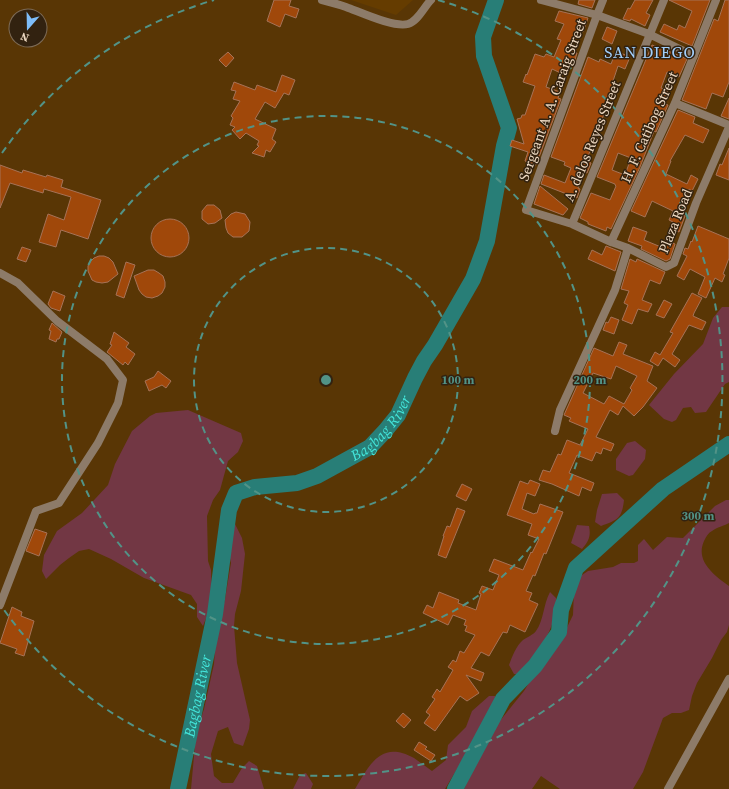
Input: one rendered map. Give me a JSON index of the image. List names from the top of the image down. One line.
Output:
{"streets":{"street":["Sergeant A. A. Caraig Street","H. F. Catibog Street","A. delos Reyes Street","Plaza Road"]},"crossings":[["Sergeant A. A. Caraig Street","Plaza Road"],["H. F. Catibog Street","Plaza Road"],["A. delos Reyes Street","Plaza Road"]],"districts":["SAN DIEGO"],"water":["Bagbag River"],"north":"bottom","rings":["100 m","200 m","300 m"]}
